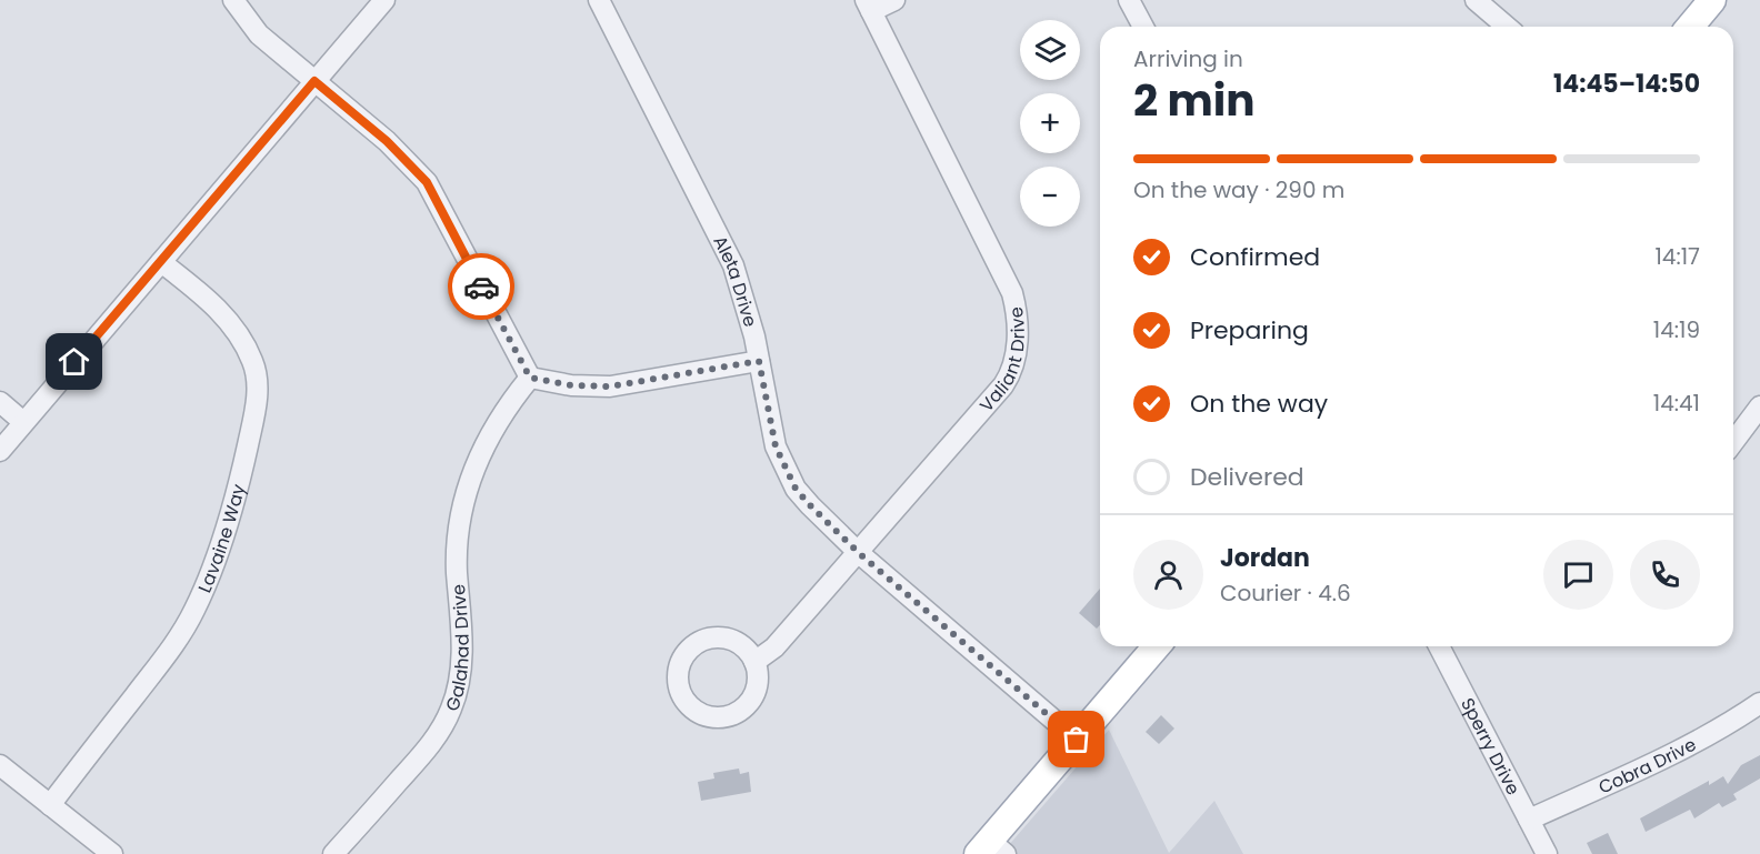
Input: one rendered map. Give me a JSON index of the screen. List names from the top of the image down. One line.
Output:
{"streets":{"street":["Aleta Drive","Valiant Drive","Lavaine Way","Galahad Drive","Sperry Drive","Cobra Drive"]},"crossings":[["Aleta Drive","Valiant Drive"],["Sperry Drive","Cobra Drive"]],"page":{"map_buttons":["+","−"],"heading":["2 min","Arriving in","14:45–14:50"],"panel":["Jordan","Courier · 4.6"],"bar":"On the way · 290 m","list":[["Confirmed","14:17"],["Preparing","14:19"],["On the way","14:41"],"Delivered"]}}
